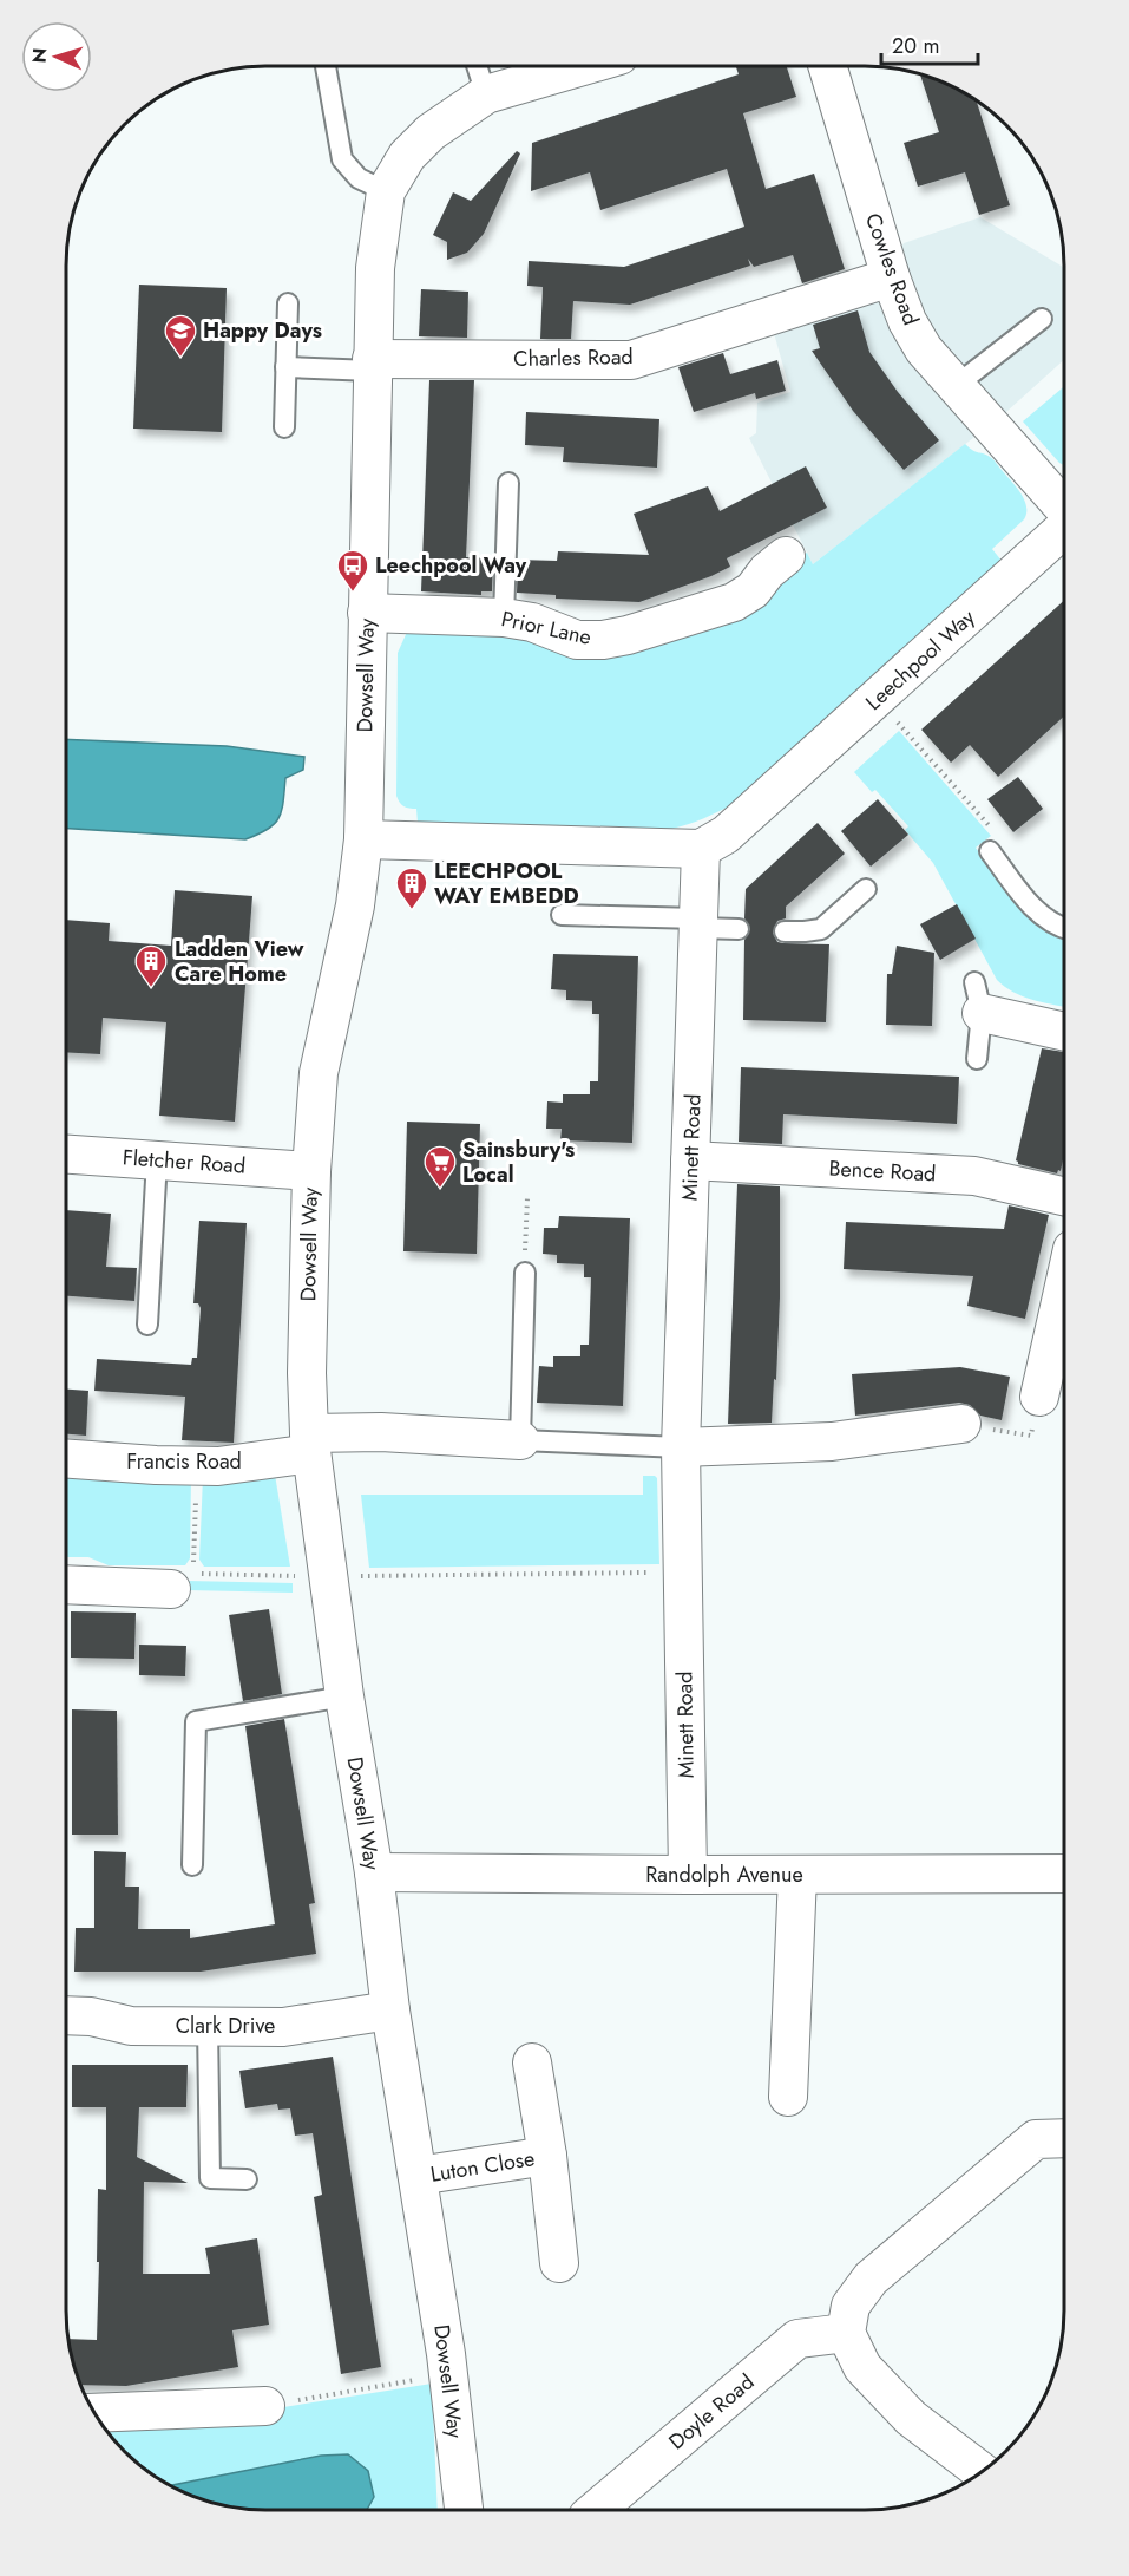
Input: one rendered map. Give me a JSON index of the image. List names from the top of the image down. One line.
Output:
{"streets":{"street":["Cowles Road","Charles Road","Prior Lane","Leechpool Way","Dowsell Way","Minett Road","Fletcher Road","Bence Road","Francis Road","Randolph Avenue","Clark Drive","Luton Close","Doyle Road"]},"crossings":[["Cowles Road","Charles Road"],["Cowles Road","Leechpool Way"],["Charles Road","Dowsell Way"],["Prior Lane","Dowsell Way"],["Leechpool Way","Minett Road"],["Dowsell Way","Fletcher Road"],["Dowsell Way","Francis Road"],["Dowsell Way","Randolph Avenue"],["Dowsell Way","Clark Drive"],["Dowsell Way","Luton Close"],["Minett Road","Bence Road"],["Minett Road","Randolph Avenue"]],"places":{"school or university":["Happy Days"],"bus stop":["Leechpool Way"],"building":["LEECHPOOL WAY EMBEDD","Ladden View Care Home"],"supermarket":["Sainsbury's Local"]},"scale_bar":"20 m","north":"left"}
